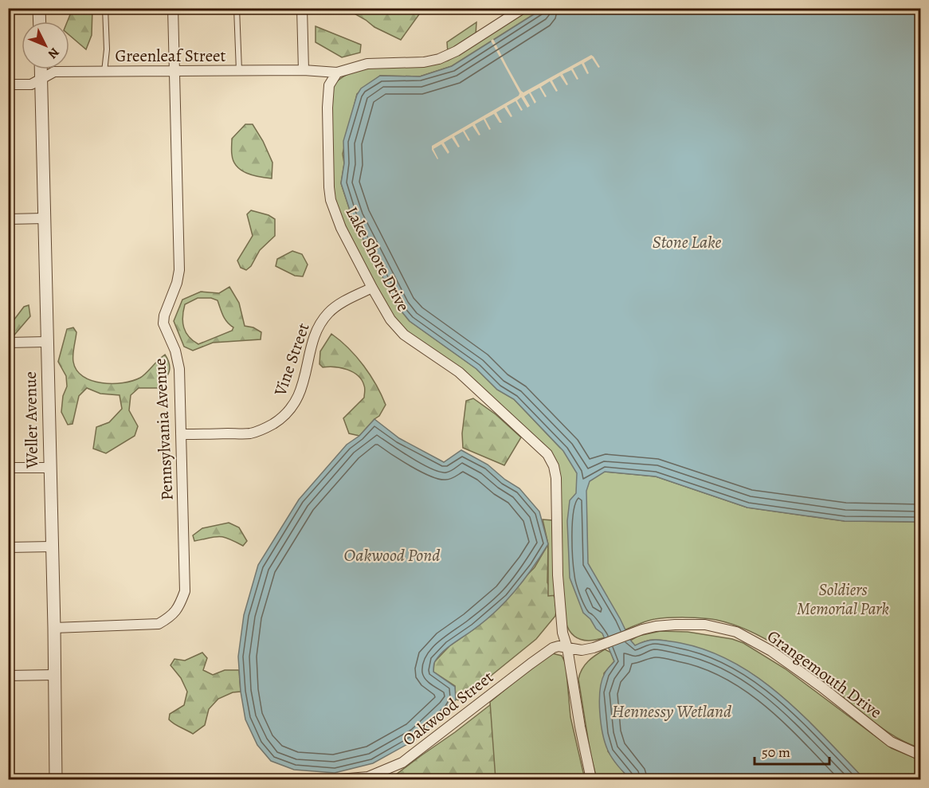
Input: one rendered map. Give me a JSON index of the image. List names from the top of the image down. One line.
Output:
{"streets":{"street":["Greenleaf Street","Lake Shore Drive","Vine Street","Weller Avenue","Pennsylvania Avenue","Grangemouth Drive","Oakwood Street"]},"crossings":[["Greenleaf Street","Lake Shore Drive"],["Greenleaf Street","Weller Avenue"],["Greenleaf Street","Pennsylvania Avenue"],["Lake Shore Drive","Vine Street"],["Lake Shore Drive","Grangemouth Drive"],["Lake Shore Drive","Oakwood Street"],["Vine Street","Pennsylvania Avenue"],["Weller Avenue","Pennsylvania Avenue"],["Grangemouth Drive","Oakwood Street"]],"water":["Stone Lake","Oakwood Pond","Hennessy Wetland"],"parks":["Soldiers Memorial Park"],"scale_bar":"50 m","north":"bottom right"}
